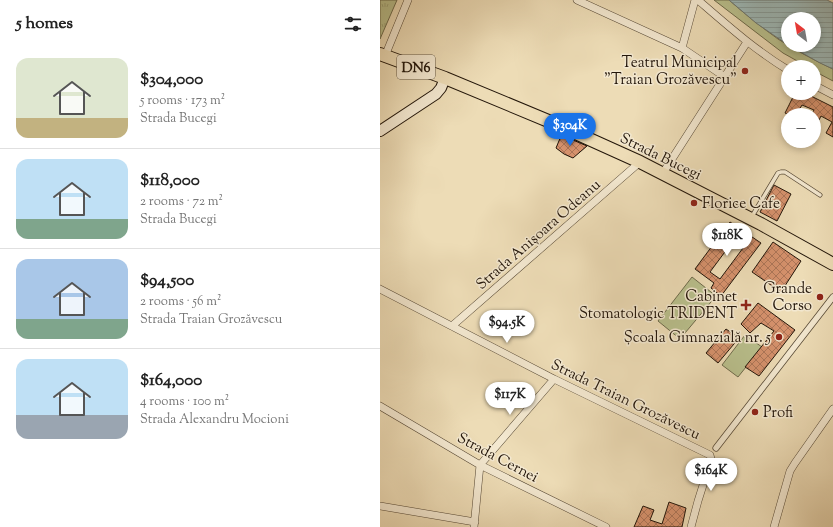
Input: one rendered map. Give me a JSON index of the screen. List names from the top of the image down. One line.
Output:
{"streets":{"main road":["DN6","Strada Bucegi"],"street":["Strada Anișoara Odeanu","Strada Traian Grozăvescu","Strada Cernei"]},"crossings":[["Strada Bucegi","Strada Anișoara Odeanu"],["Strada Anișoara Odeanu","Strada Traian Grozăvescu"]],"places":{"other":["Teatrul Municipal \"Traian Grozăvescu\"","Florice Cafe","Grande Corso","Școala Gimnazială nr. 5","Profi"],"health":["Cabinet Stomatologic TRIDENT"]},"north":"top left","page":{"heading":"5 homes","map_buttons":["+","−"],"list":[{"name":"$304,000","note":"5 rooms · 173 m² · Strada Bucegi"},{"name":"$118,000","note":"2 rooms · 72 m² · Strada Bucegi"},{"name":"$94,500","note":"2 rooms · 56 m² · Strada Traian Grozăvescu"},{"name":"$164,000","note":"4 rooms · 100 m² · Strada Alexandru Mocioni"}],"price":["$304K","$118K","$94.5K","$117K","$164K"]}}
